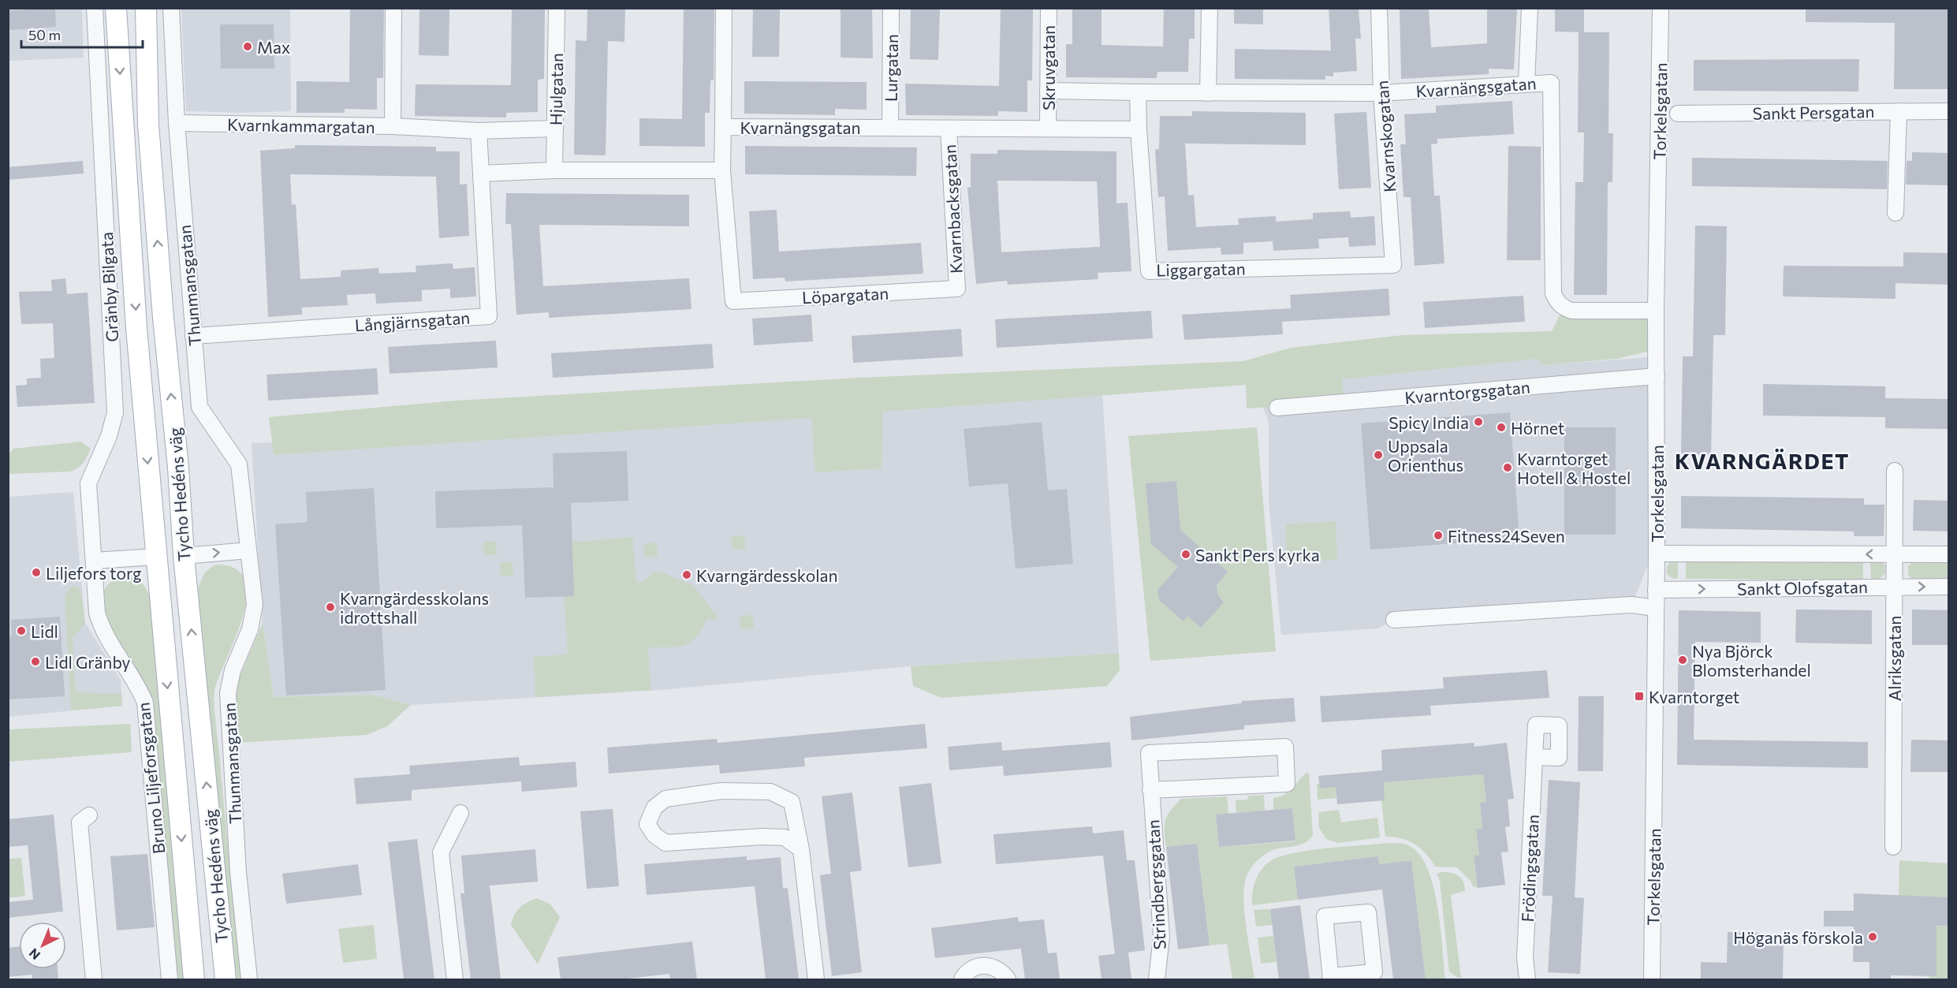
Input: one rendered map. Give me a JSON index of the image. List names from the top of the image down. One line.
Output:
{"streets":{"main road":["Tycho Hedéns väg"],"street":["Lurgatan","Skruvgatan","Kvarnängsgatan","Hjulgatan","Torkelsgatan","Sankt Persgatan","Kvarnkammargatan","Kvarnskogatan","Kvarnbacksgatan","Liggargatan","Thunmansgatan","Gränby Bilgata","Löpargatan","Långjärnsgatan","Kvarntorgsgatan","Sankt Olofsgatan","Alriksgatan","Bruno Liljeforsgatan","Frödingsgatan","Strindbergsgatan"]},"crossings":[["Lurgatan","Kvarnängsgatan"],["Skruvgatan","Kvarnängsgatan"],["Kvarnängsgatan","Torkelsgatan"],["Kvarnängsgatan","Kvarnskogatan"],["Kvarnängsgatan","Kvarnbacksgatan"],["Kvarnängsgatan","Liggargatan"],["Kvarnängsgatan","Löpargatan"],["Torkelsgatan","Kvarntorgsgatan"],["Torkelsgatan","Sankt Olofsgatan"],["Kvarnkammargatan","Thunmansgatan"],["Kvarnskogatan","Liggargatan"],["Kvarnbacksgatan","Löpargatan"],["Thunmansgatan","Långjärnsgatan"],["Gränby Bilgata","Bruno Liljeforsgatan"],["Sankt Olofsgatan","Alriksgatan"]],"districts":["KVARNGÄRDET"],"places":{"other":["Max","Spicy India","Hörnet","Uppsala Orienthus","Kvarntorget Hotell & Hostel","Fitness24Seven","Sankt Pers kyrka","Liljefors torg","Kvarngärdesskolan","Kvarngärdesskolans idrottshall","Lidl","Nya Björck Blomsterhandel","Lidl Gränby","Höganäs förskola"],"transit":["Kvarntorget"]},"scale_bar":"50 m","north":"bottom left"}
